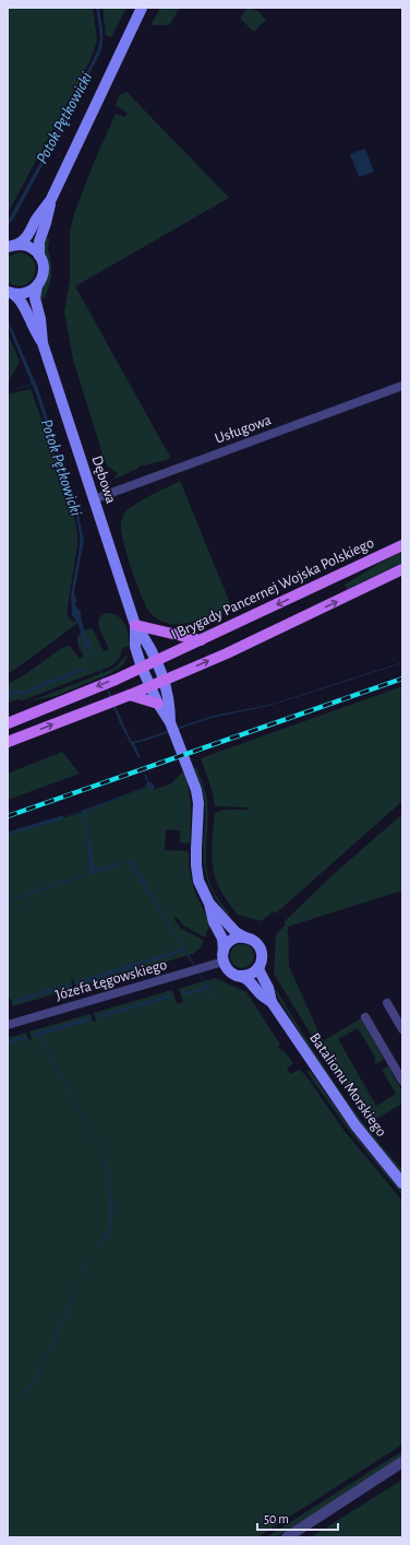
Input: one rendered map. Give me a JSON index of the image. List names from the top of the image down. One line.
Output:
{"streets":{"main road":["Dębowa","I Brygady Pancernej Wojska Polskiego","Batalionu Morskiego"],"street":["Usługowa","Józefa Łęgowskiego"]},"crossings":[["Usługowa","Dębowa"],["Dębowa","I Brygady Pancernej Wojska Polskiego"],["Józefa Łęgowskiego","Batalionu Morskiego"]],"water":["Potok Pętkowicki"],"scale_bar":"50 m"}
